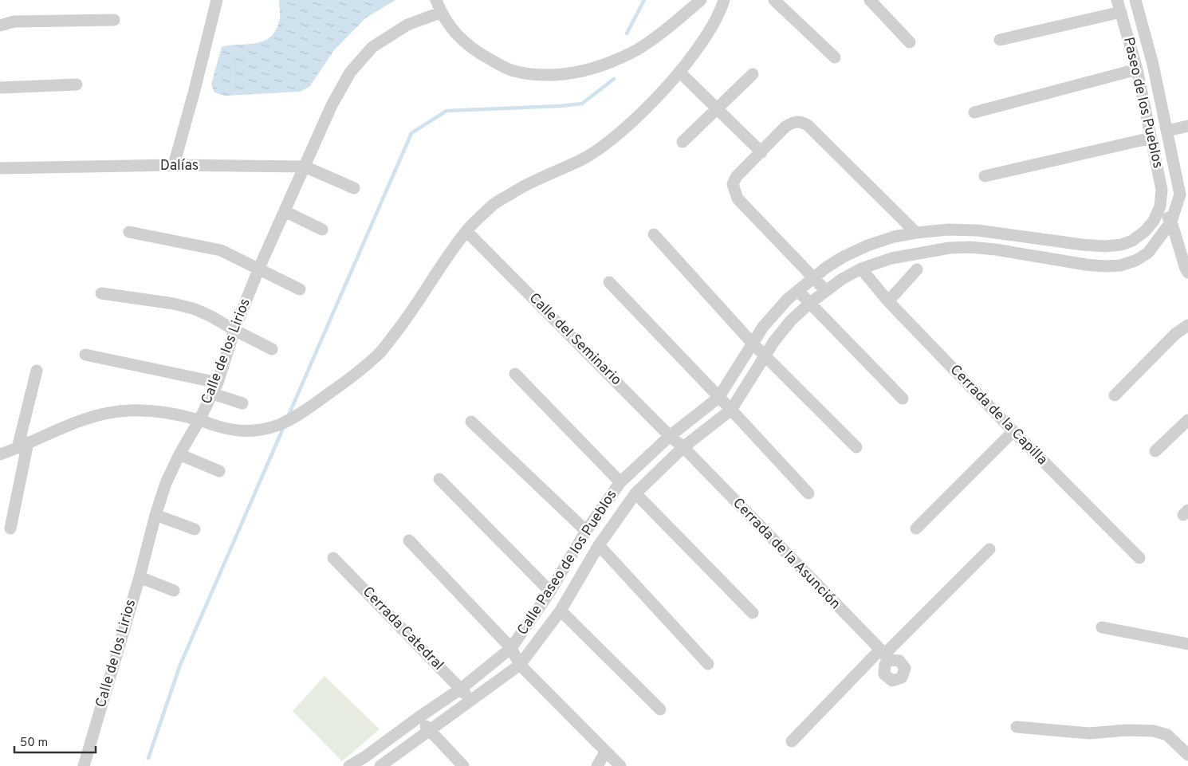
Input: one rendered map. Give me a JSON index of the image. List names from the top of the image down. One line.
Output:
{"streets":{"street":["Paseo de los Pueblos","Dalías","Calle del Seminario","Calle de los Lirios","Cerrada de la Capilla","Cerrada de la Asunción","Calle Paseo de los Pueblos","Cerrada Catedral"]},"crossings":[["Paseo de los Pueblos","Calle Paseo de los Pueblos"],["Dalías","Calle de los Lirios"],["Calle del Seminario","Cerrada de la Asunción"],["Calle del Seminario","Calle Paseo de los Pueblos"],["Cerrada de la Capilla","Calle Paseo de los Pueblos"],["Cerrada de la Asunción","Calle Paseo de los Pueblos"],["Calle Paseo de los Pueblos","Cerrada Catedral"]],"scale_bar":"50 m"}
